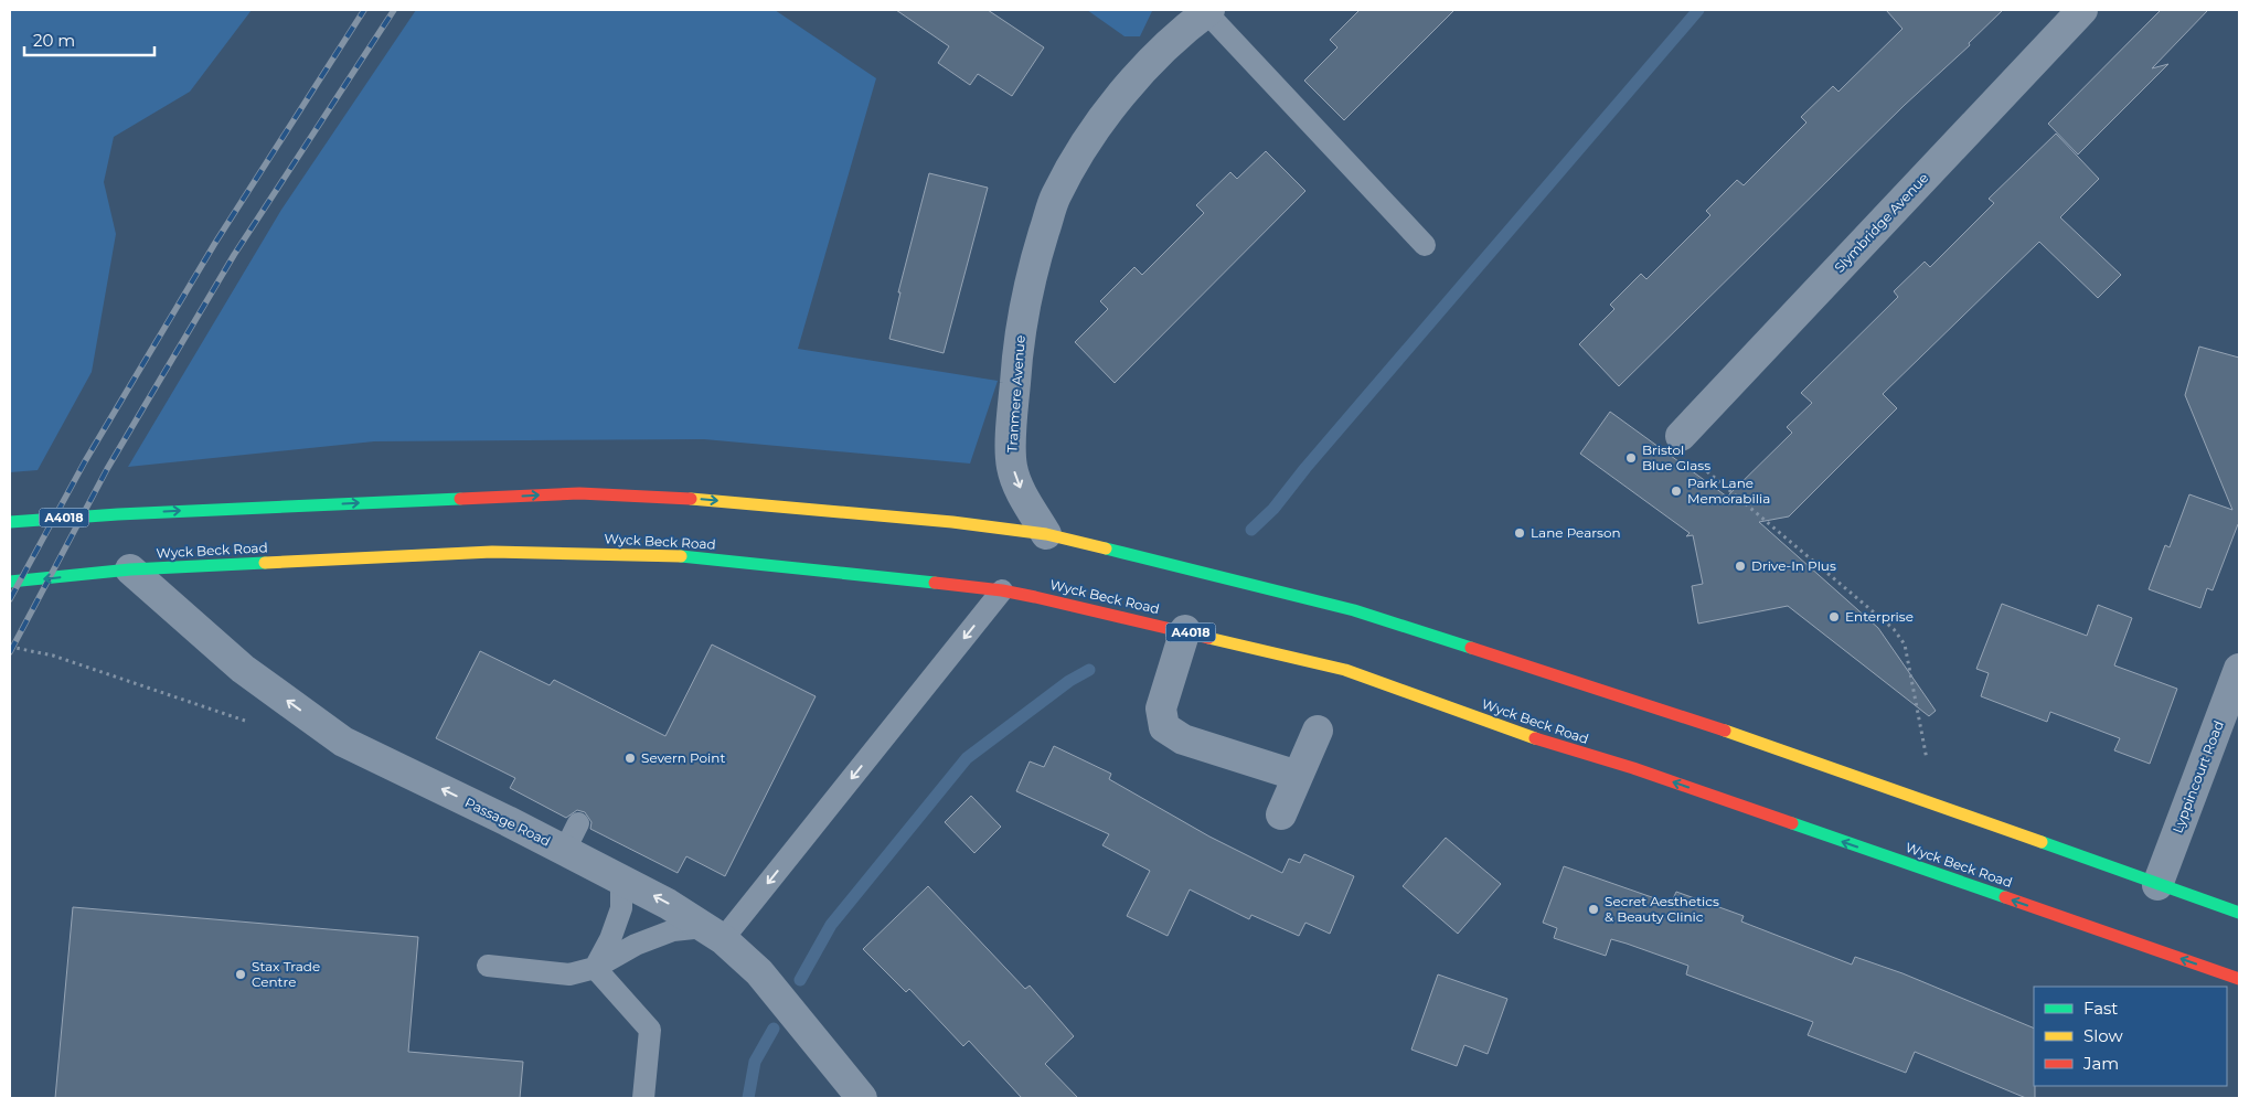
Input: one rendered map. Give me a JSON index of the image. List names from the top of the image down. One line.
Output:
{"streets":{"main road":["A4018","Wyck Beck Road"],"street":["Slymbridge Avenue","Tranmere Avenue","Lyppincourt Road","Passage Road"]},"crossings":[["Tranmere Avenue","A4018"],["A4018","Lyppincourt Road"],["Wyck Beck Road","Passage Road"]],"one_way":["Tranmere Avenue","Passage Road"],"places":["Bristol Blue Glass","Park Lane Memorabilia","Lane Pearson","Drive-In Plus","Enterprise","Severn Point","Secret Aesthetics & Beauty Clinic","Stax Trade Centre"],"legend":["Fast","Slow","Jam"],"scale_bar":"20 m"}
